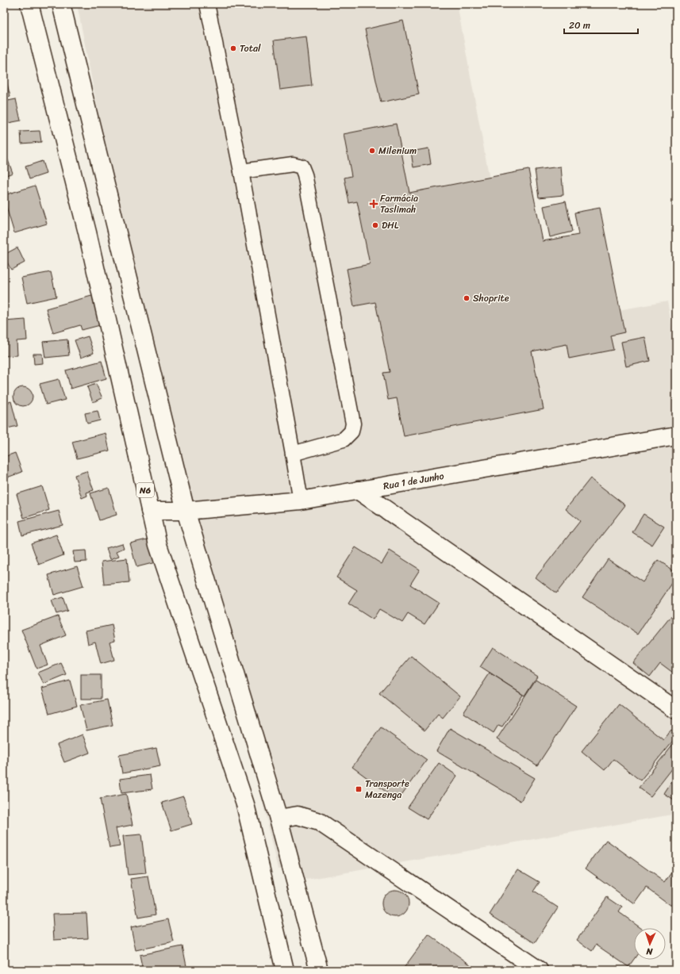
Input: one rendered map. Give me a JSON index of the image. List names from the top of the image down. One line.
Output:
{"streets":{"main road":["Rua 1 de Junho","N6"]},"crossings":[["Rua 1 de Junho","N6"]],"places":{"other":["Total","Milenium","DHL","Shoprite"],"health":["Farmácia Taslimah"],"transit":["Transporte Mazenga"]},"scale_bar":"20 m","north":"bottom"}
